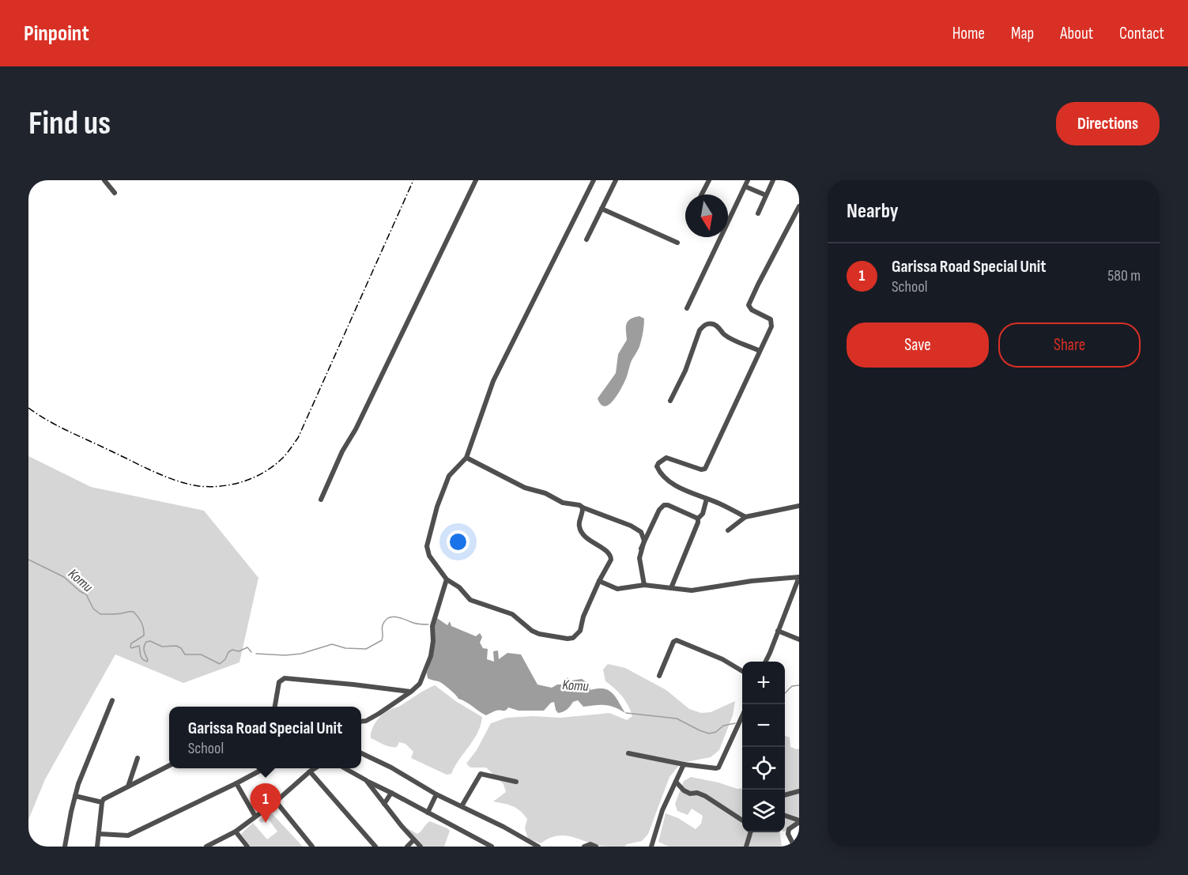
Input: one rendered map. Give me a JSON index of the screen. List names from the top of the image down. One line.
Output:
{"water":["Komu"],"north":"bottom","page":{"header":"Pinpoint","nav":["Home","Map","About","Contact"],"buttons":["Directions",["Save","Share"]],"title":"Find us","heading":"Nearby","list":[{"mark":"1","name":"Garissa Road Special Unit","note":"School","value":"580 m"}],"map_buttons":["+","−"],"popup":["Garissa Road Special Unit","School"],"pins":"1"}}
